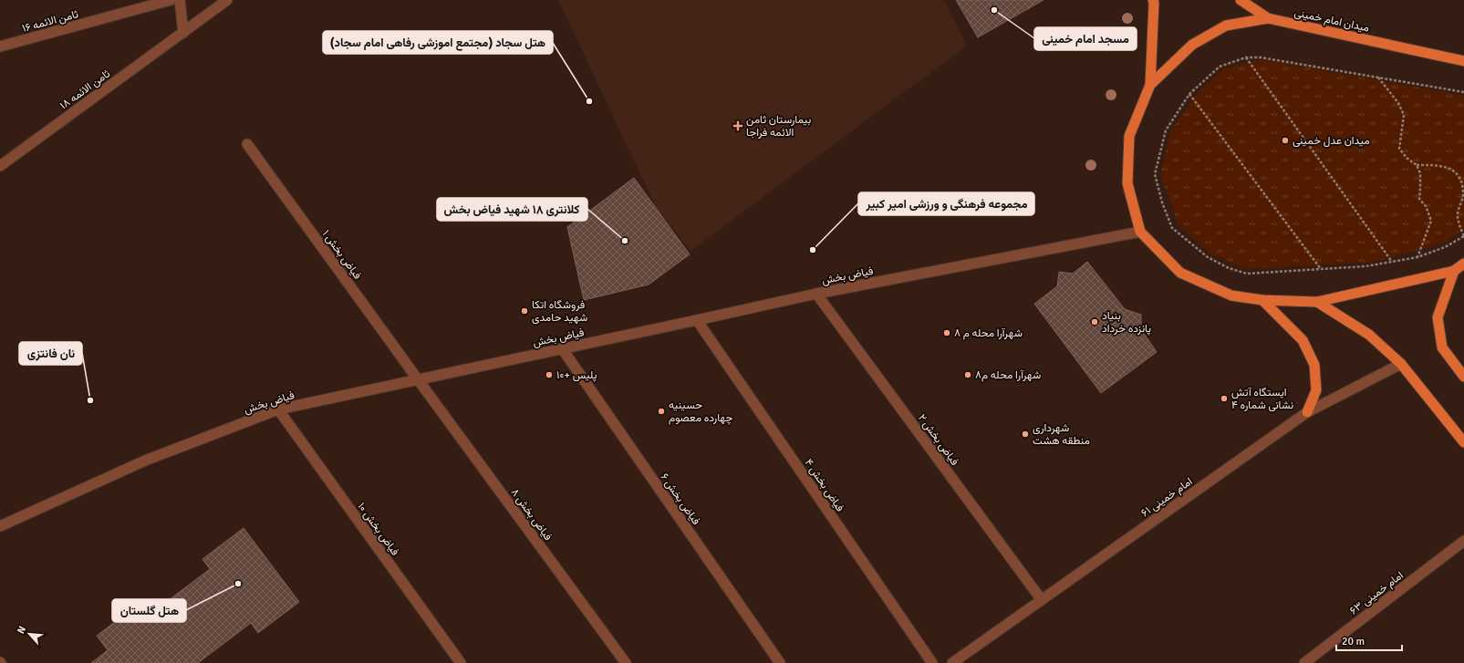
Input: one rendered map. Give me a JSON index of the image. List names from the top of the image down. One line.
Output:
{"streets":{"main road":["میدان امام خمینی"],"street":["ثامن الائمه ۱۶","ثامن الائمه ۱۸","فیاض بخش ۱","فیاض بخش","فیاض بخش ۲","فیاض بخش ۴","امام خمینی ۶۱","فیاض بخش ۶","فیاض بخش ۸","فیاض بخش ۱۰","امام خمینی ۶۳"]},"crossings":[["میدان امام خمینی","فیاض بخش"],["فیاض بخش ۱","فیاض بخش"],["فیاض بخش ۱","فیاض بخش ۸"],["فیاض بخش","فیاض بخش ۲"],["فیاض بخش","فیاض بخش ۴"],["فیاض بخش","فیاض بخش ۶"],["فیاض بخش","فیاض بخش ۸"],["فیاض بخش","فیاض بخش ۱۰"],["فیاض بخش ۲","امام خمینی ۶۱"]],"places":{"other":["مسجد امام خمینی","هتل سجاد (مجتمع اموزشی رفاهی امام سجاد)","میدان عدل خمینی","کلانتری ۱۸ شهید فیاض بخش","مجموعه فرهنگی و ورزشی امیر کبیر","فروشگاه اتکا شهید حامدی","بنیاد پانزده خرداد","شهرآرا محله م ۸","پلیس +۱۰","شهرآرا محله م۸","ایستگاه آتش نشانی شماره ۴","نان فانتزی","حسینیه چهارده معصوم","شهرداری منطقه هشت","هتل گلستان"],"health":["بیمارستان ثامن الائمه فراجا"]},"scale_bar":"20 m","north":"top left"}
